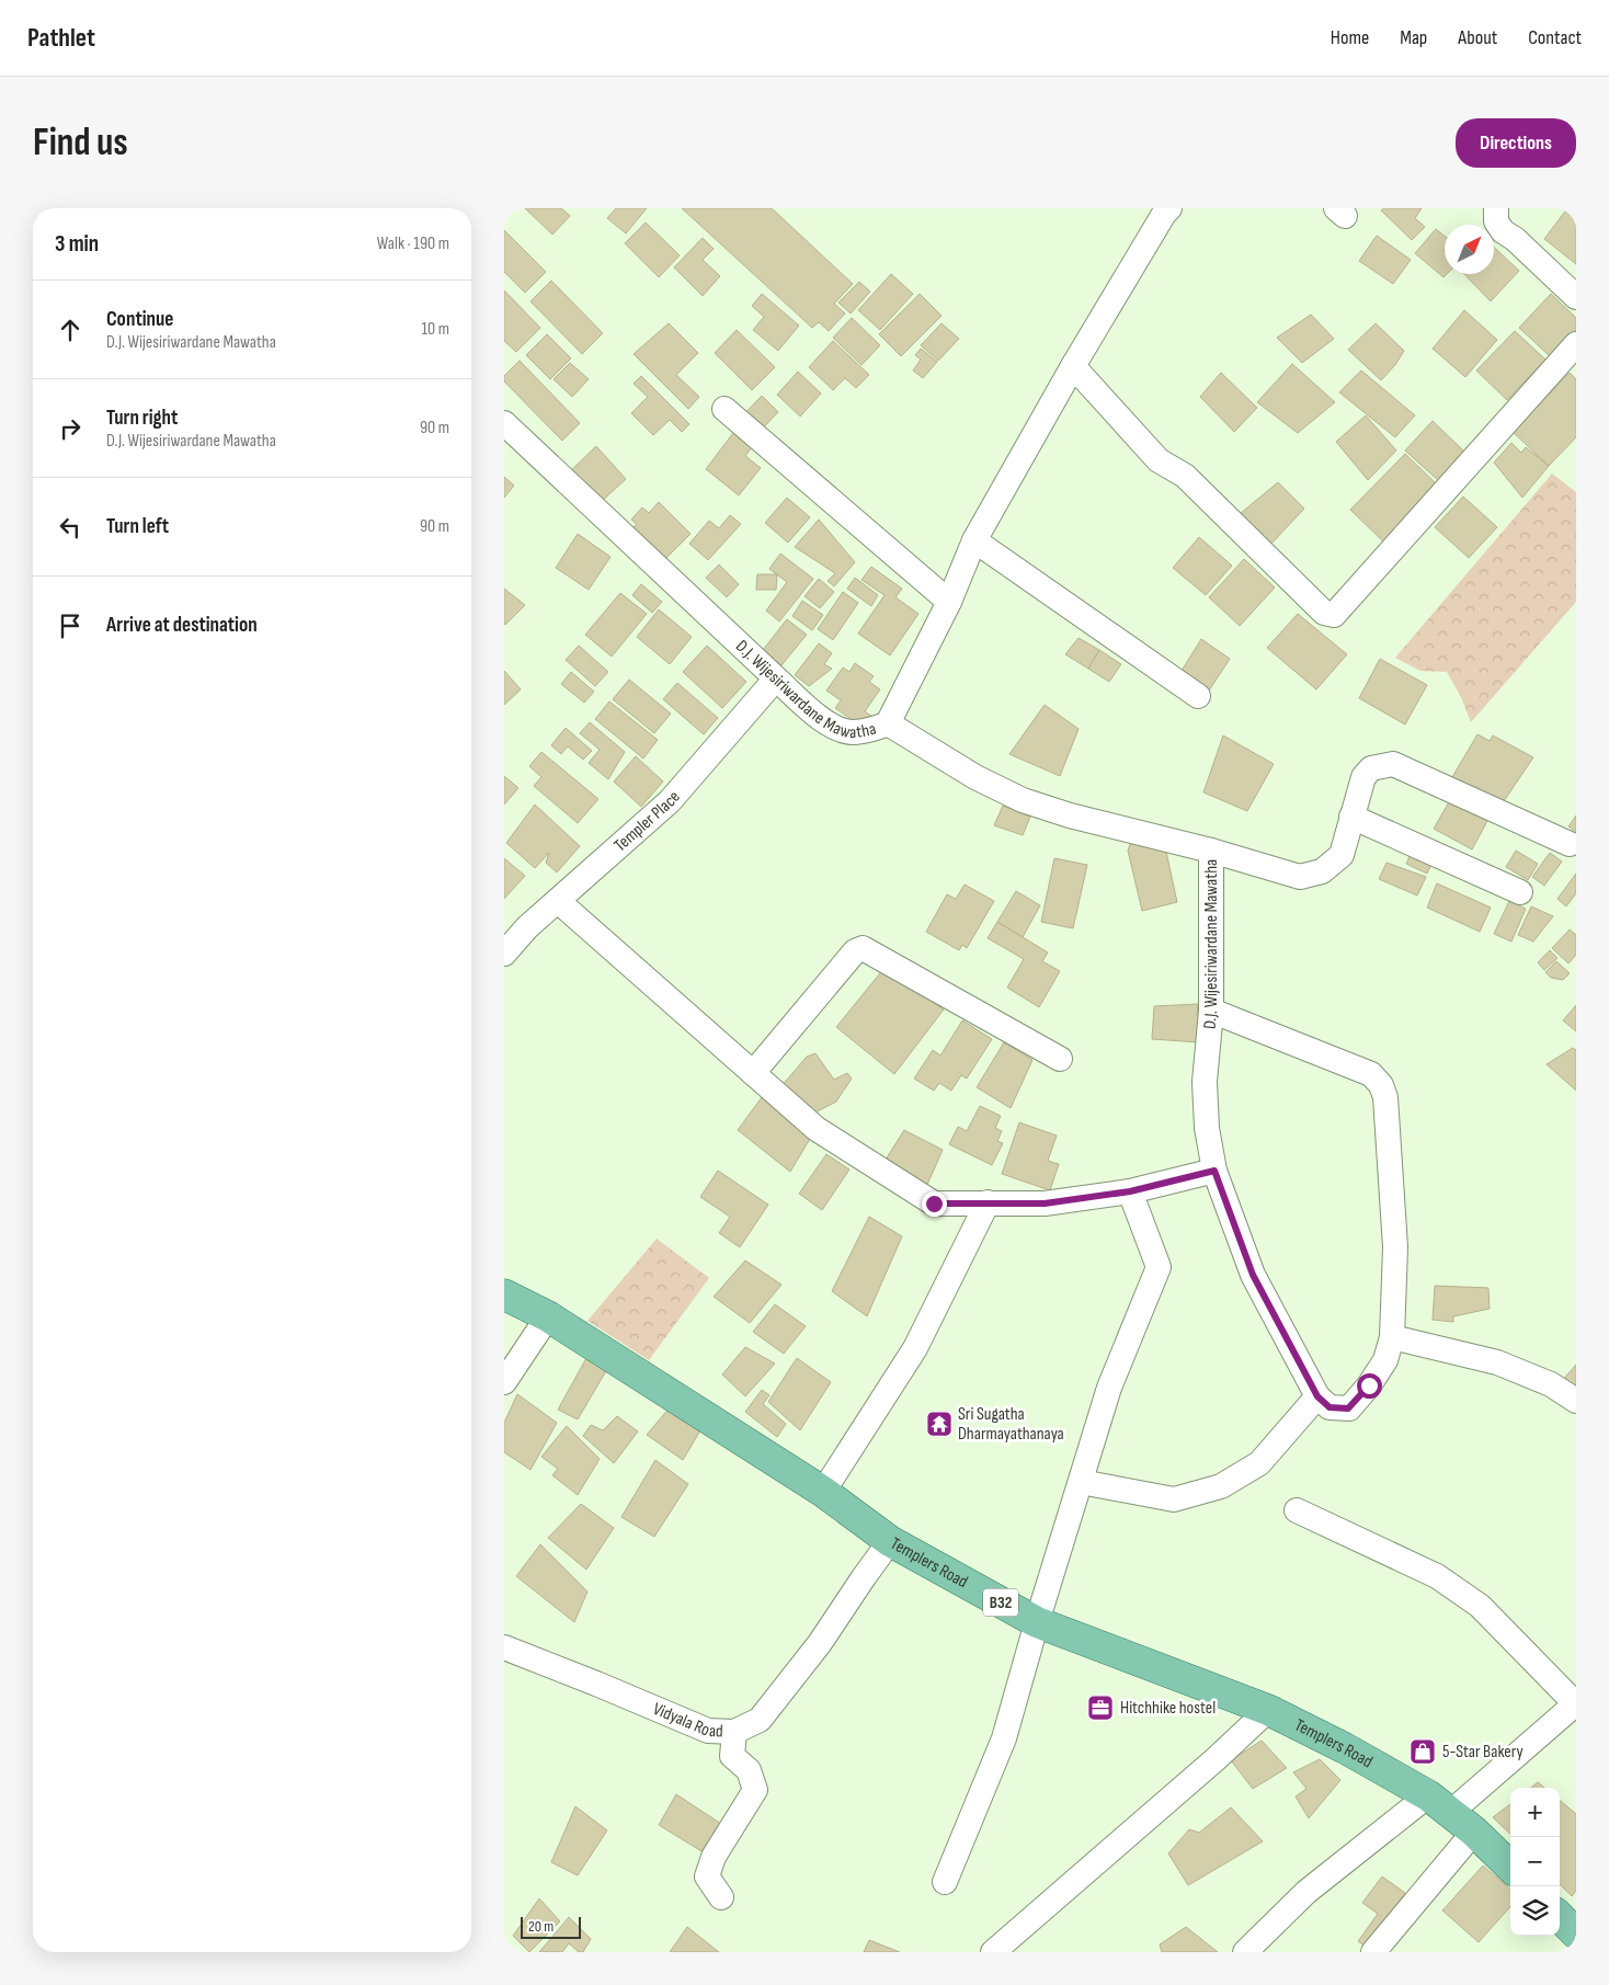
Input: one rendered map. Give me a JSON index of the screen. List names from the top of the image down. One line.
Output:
{"streets":{"main road":["Templers Road","B32"],"street":["D.J. Wijesiriwardane Mawatha","Templer Place","Vidyala Road"]},"crossings":[["D.J. Wijesiriwardane Mawatha","Templer Place"],["Templers Road","Vidyala Road"]],"places":{"temple":["Sri Sugatha Dharmayathanaya"],"office":["Hitchhike hostel"],"shop":["5-Star Bakery"]},"scale_bar":"20 m","north":"top right","page":{"header":"Pathlet","nav":["Home","Map","About","Contact"],"buttons":"Directions","title":"Find us","heading":["3 min","Walk · 190 m"],"list":[["Continue","D.J. Wijesiriwardane Mawatha","10 m"],["Turn right","D.J. Wijesiriwardane Mawatha","90 m"],["Turn left","90 m"],"Arrive at destination"],"map_buttons":["+","−"],"scale":"20 m"}}
